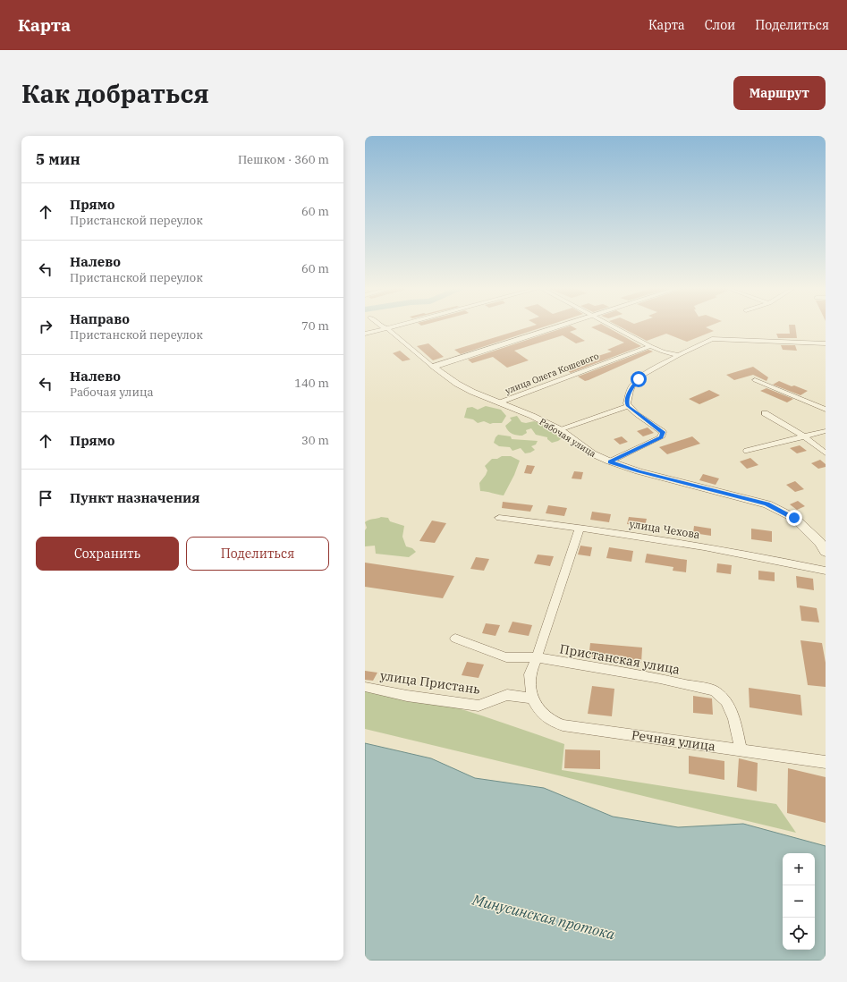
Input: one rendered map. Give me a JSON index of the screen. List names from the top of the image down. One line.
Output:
{"streets":{"street":["улица Олега Кошевого","Рабочая улица","улица Чехова","Пристанская улица","улица Пристань","Речная улица"]},"crossings":[["улица Олега Кошевого","Рабочая улица"],["Пристанская улица","Речная улица"],["улица Пристань","Речная улица"]],"water":["Минусинская протока"],"page":{"header":"Карта","nav":["Карта","Слои","Поделиться"],"buttons":["Маршрут",["Сохранить","Поделиться"]],"title":"Как добраться","heading":["5 мин","Пешком · 360 m"],"list":[["Прямо","Пристанской переулок","60 m"],["Налево","Пристанской переулок","60 m"],["Направо","Пристанской переулок","70 m"],["Налево","Рабочая улица","140 m"],["Прямо","30 m"],"Пункт назначения"],"map_buttons":["+","−"]}}
